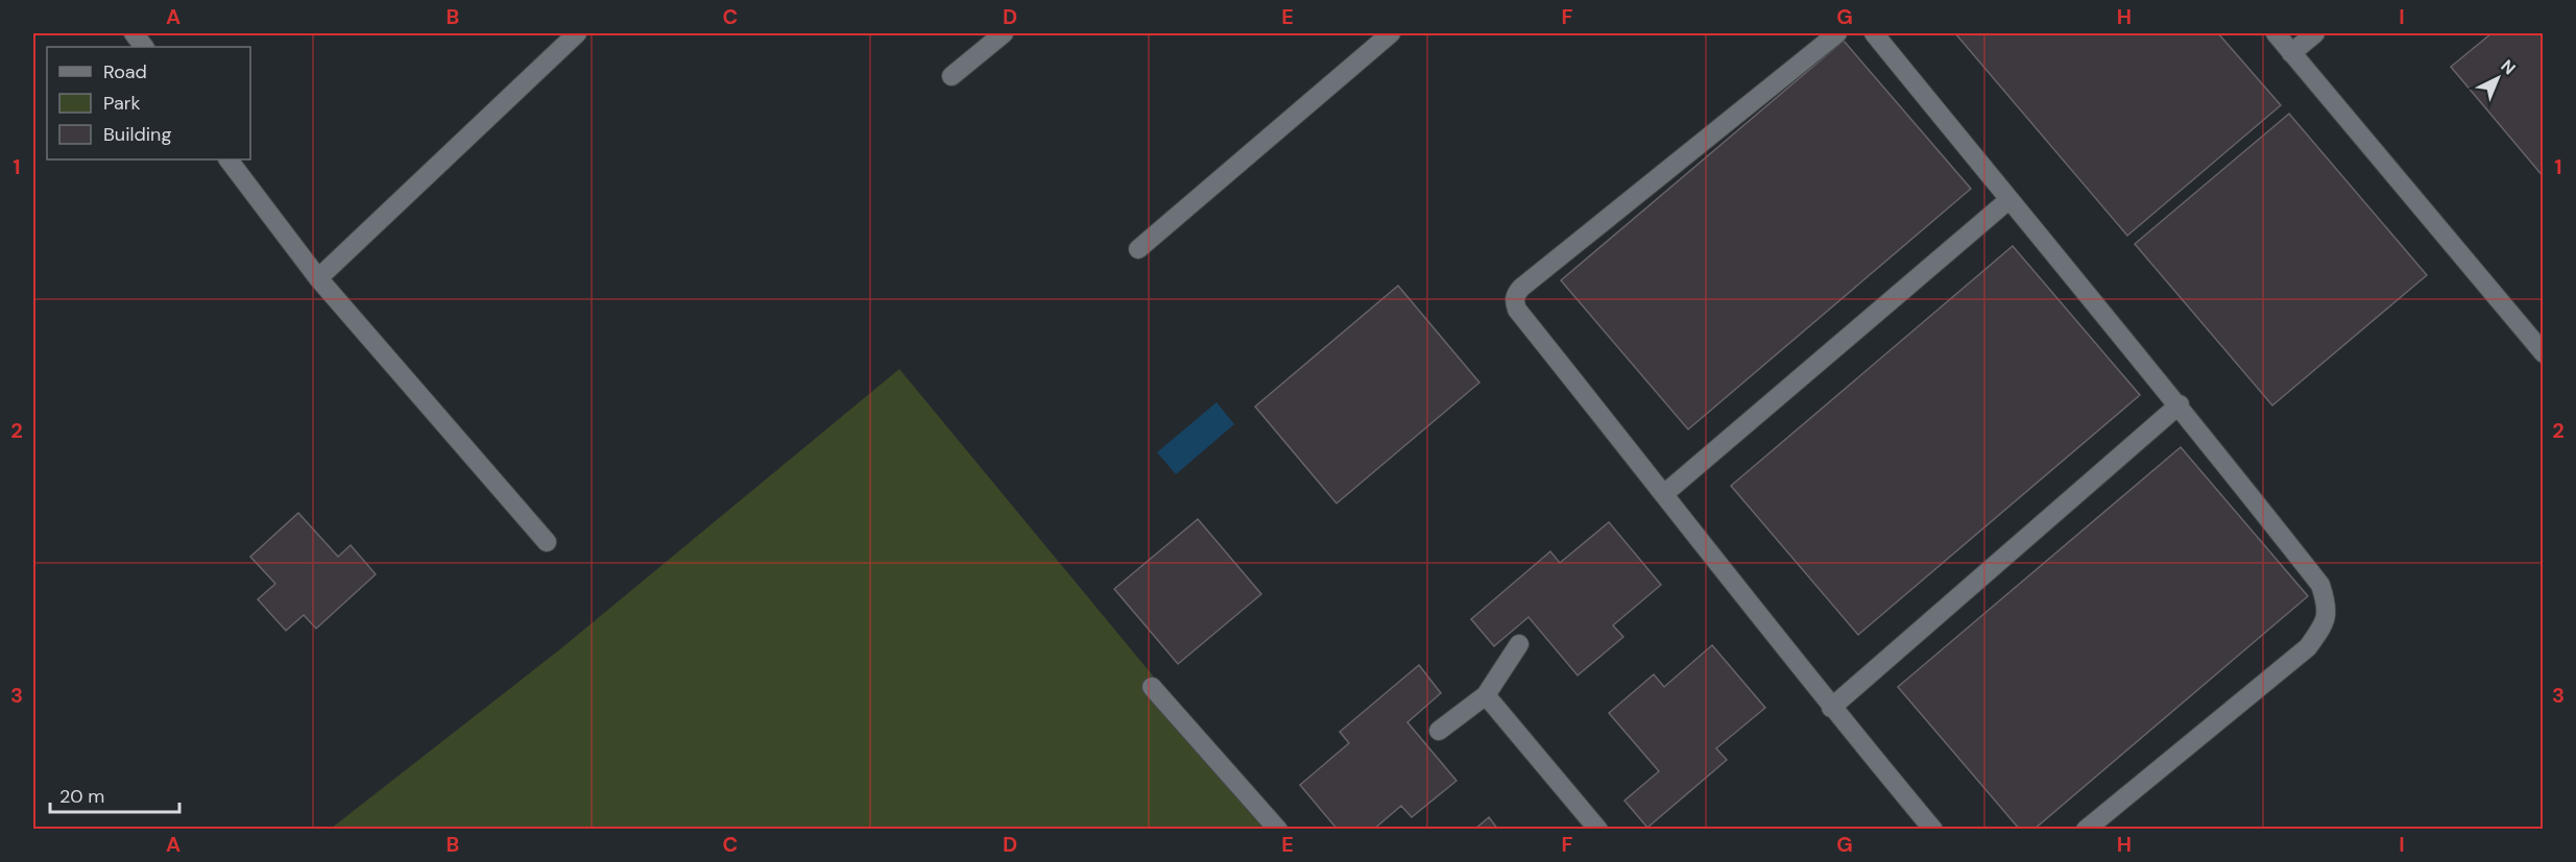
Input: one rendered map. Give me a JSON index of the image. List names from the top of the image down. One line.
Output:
{"legend":["Road","Park","Building"],"scale_bar":"20 m","north":"top right","grid":{"columns":["A","B","C","D","E","F","G","H","I"],"rows":["1","2","3"]}}
